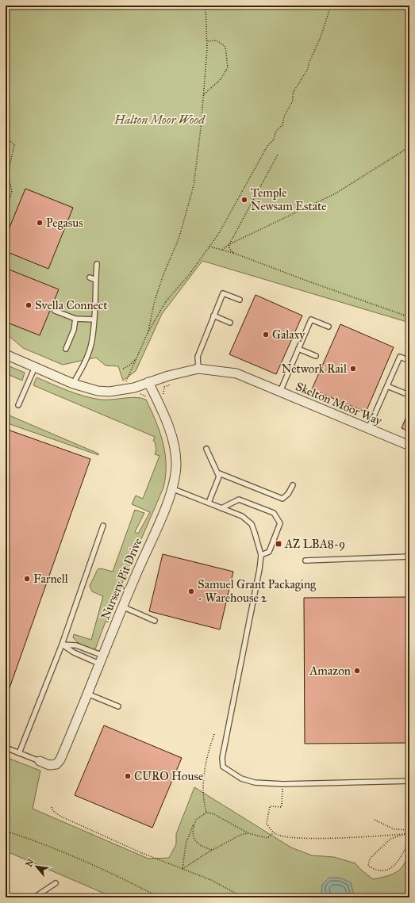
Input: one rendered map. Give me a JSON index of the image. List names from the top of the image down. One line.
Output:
{"streets":{"street":["Skelton Moor Way","Nursery Pit Drive"]},"crossings":[["Skelton Moor Way","Nursery Pit Drive"]],"parks":["Halton Moor Wood"],"places":{"other":["Temple Newsam Estate","Pegasus","Svella Connect","Galaxy","Network Rail","Farnell","Samuel Grant Packaging - Warehouse 2","Amazon","CURO House"],"transit":["AZ LBA8-9"]},"north":"top left"}
